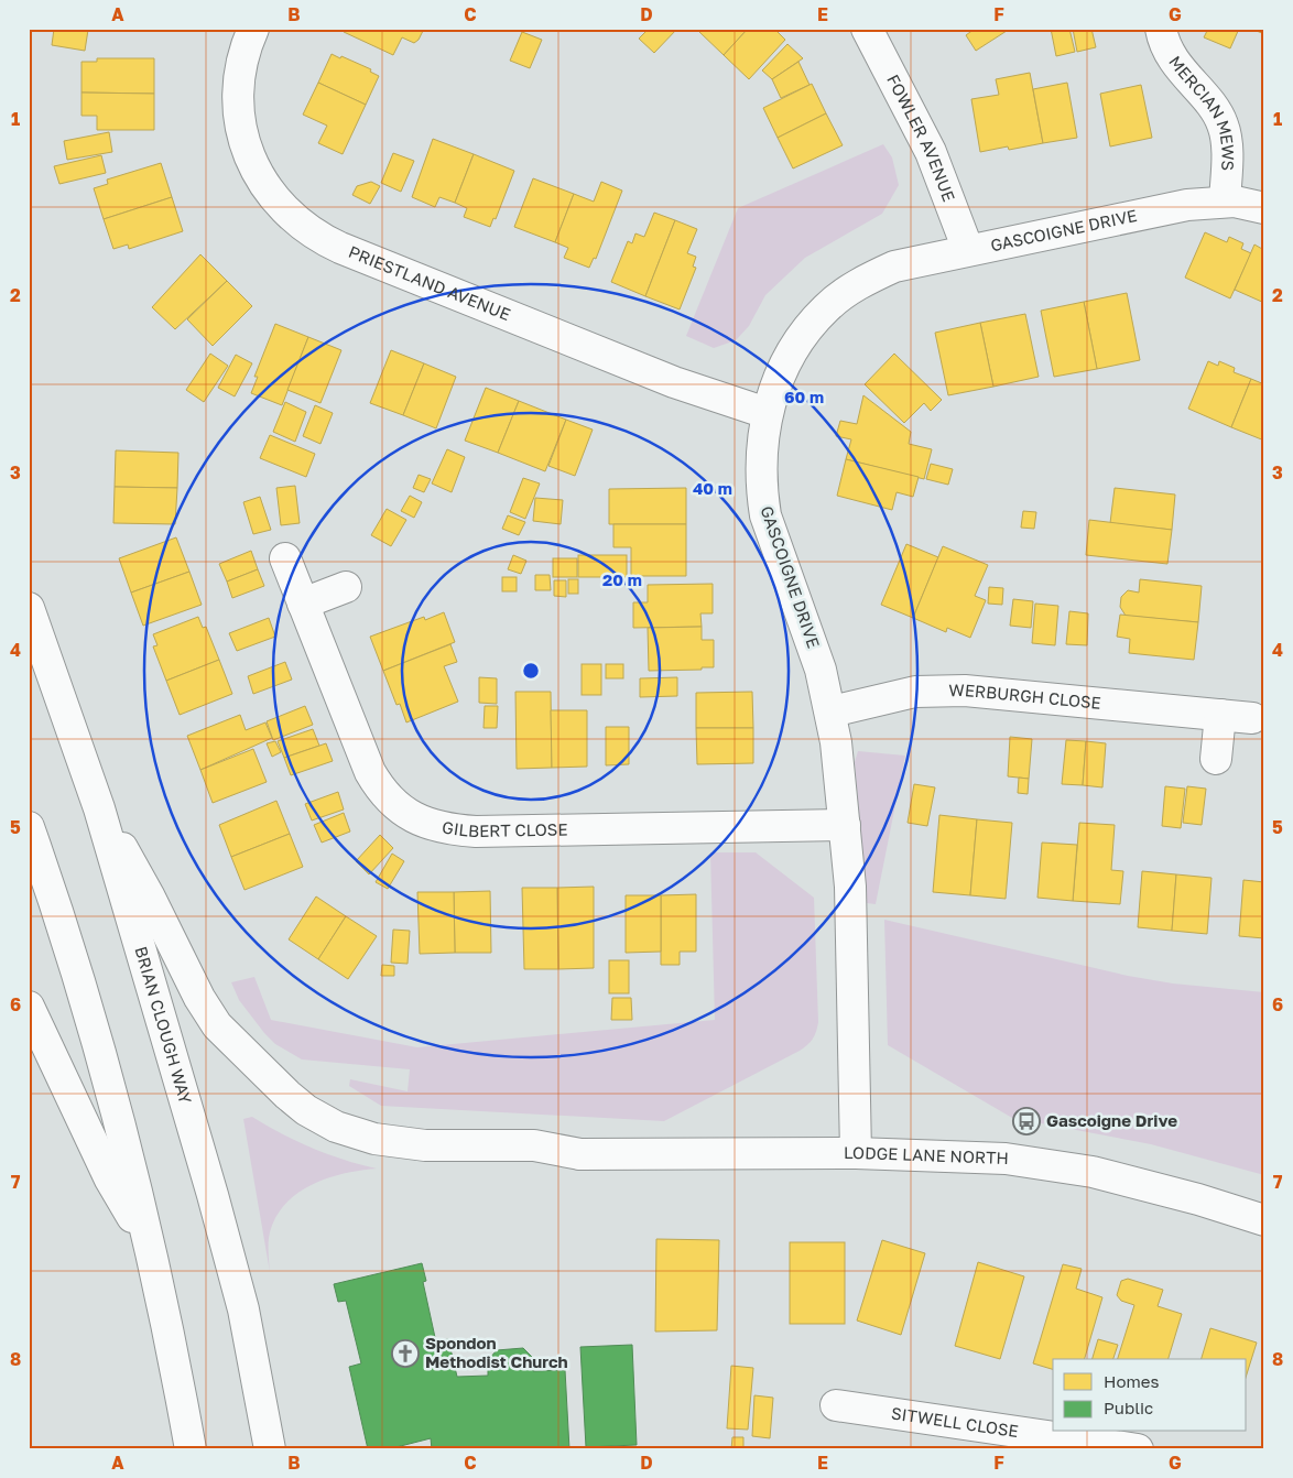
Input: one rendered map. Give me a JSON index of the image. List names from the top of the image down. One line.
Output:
{"streets":{"main road":["MERCIAN MEWS","FOWLER AVENUE","GASCOIGNE DRIVE","PRIESTLAND AVENUE","WERBURGH CLOSE","GILBERT CLOSE","BRIAN CLOUGH WAY","LODGE LANE NORTH","SITWELL CLOSE"]},"crossings":[["MERCIAN MEWS","GASCOIGNE DRIVE"],["FOWLER AVENUE","GASCOIGNE DRIVE"],["GASCOIGNE DRIVE","PRIESTLAND AVENUE"],["GASCOIGNE DRIVE","WERBURGH CLOSE"],["GASCOIGNE DRIVE","GILBERT CLOSE"],["GASCOIGNE DRIVE","LODGE LANE NORTH"],["BRIAN CLOUGH WAY","LODGE LANE NORTH"]],"places":{"bus stop":["Gascoigne Drive"],"church":["Spondon Methodist Church"]},"legend":["Homes","Public"],"grid":{"columns":["A","B","C","D","E","F","G"],"rows":["1","2","3","4","5","6","7","8"]},"rings":["60 m","40 m","20 m"]}
